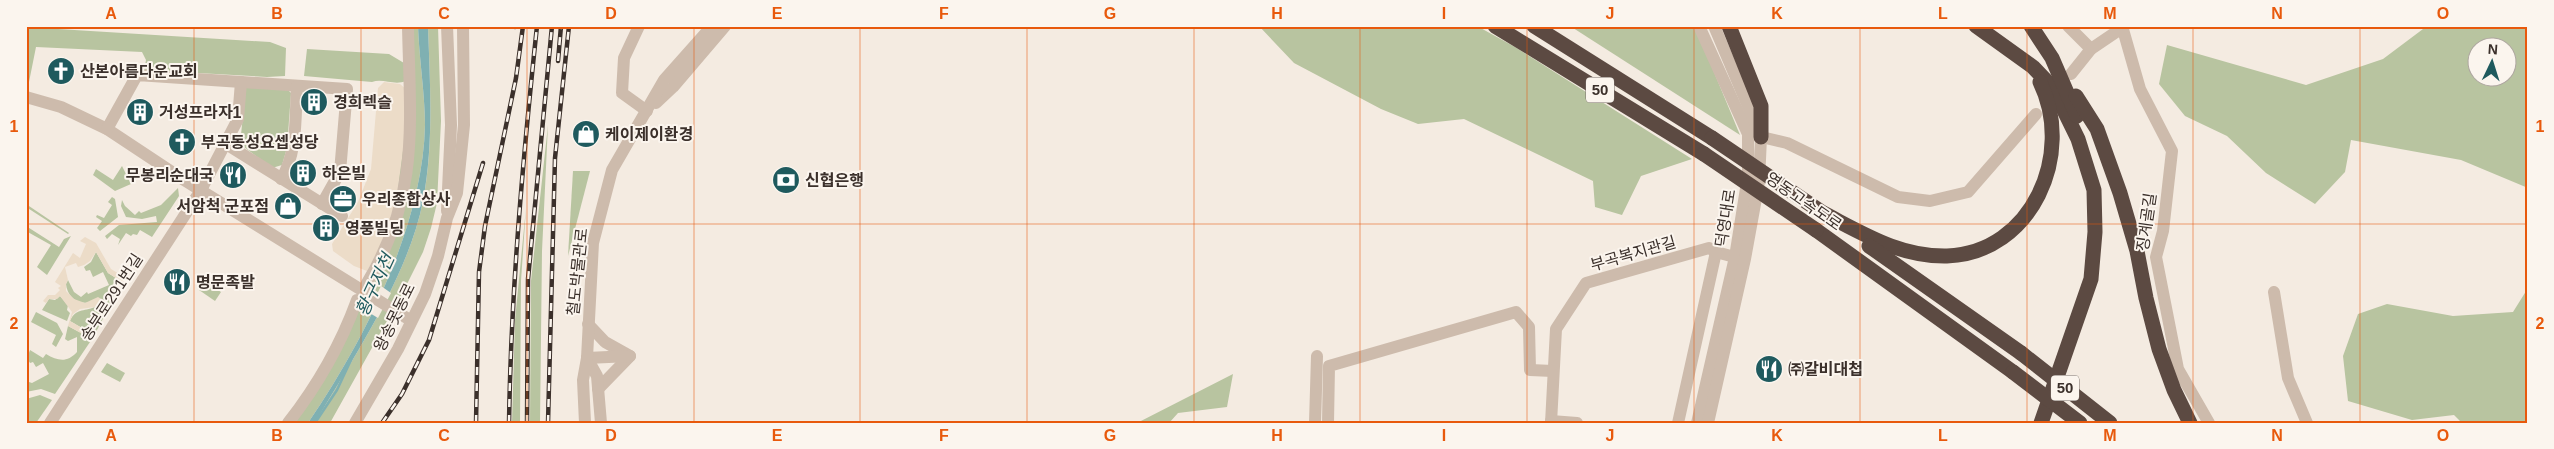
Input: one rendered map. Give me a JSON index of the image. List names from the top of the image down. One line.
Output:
{"streets":{"highway":["50","영동고속도로"],"street":["덕영대로","징계골길","부곡복지관길","철도박물관로","송부로291번길","왕송못동로"]},"crossings":[["덕영대로","부곡복지관길"]],"water":["황구지천"],"places":{"church":["산본아름다운교회","부곡동성요셉성당"],"building":["경희렉슬","거성프라자1","하은빌","영풍빌딩"],"shop":["케이제이환경","서암척 군포점"],"restaurant":["무봉리순대국","명문족발","㈜갈비대첩"],"bank":["신협은행"],"office":["우리종합상사"]},"north":"top","grid":{"columns":["A","B","C","D","E","F","G","H","I","J","K","L","M","N","O"],"rows":["1","2"]}}
